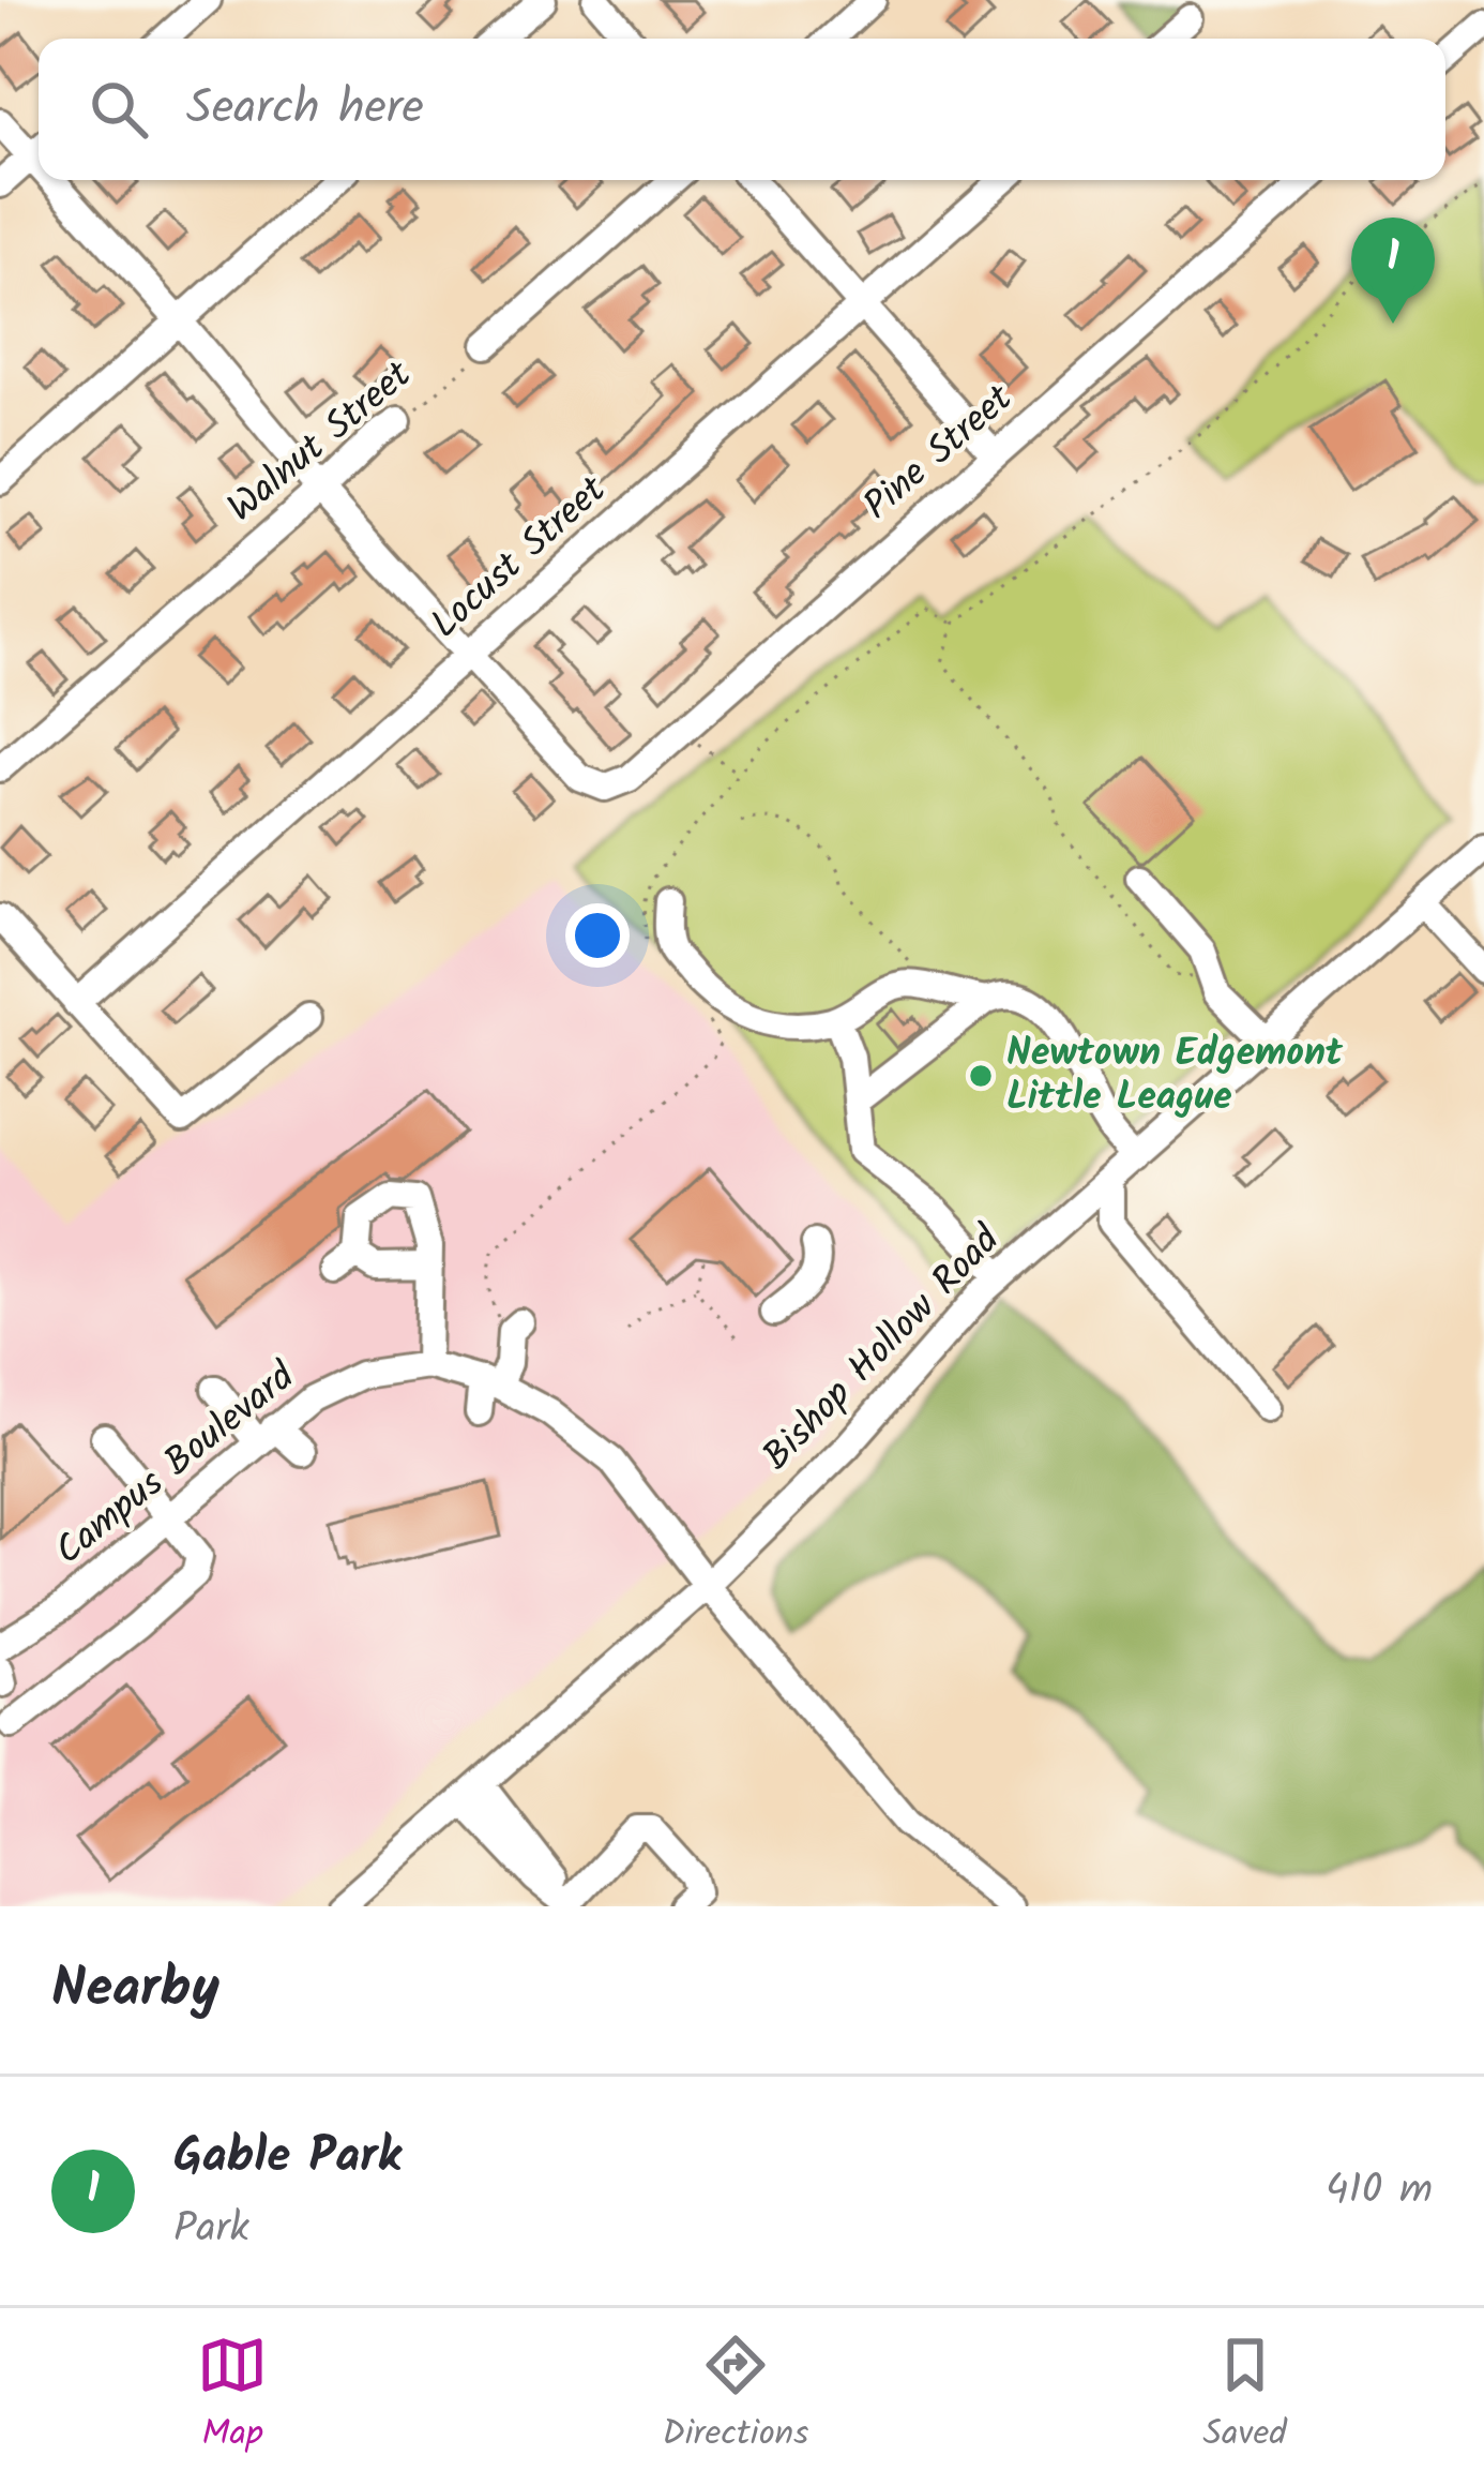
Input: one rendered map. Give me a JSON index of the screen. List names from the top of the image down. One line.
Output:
{"streets":{"street":["Walnut Street","Pine Street","Locust Street","Bishop Hollow Road","Campus Boulevard"]},"crossings":[["Pine Street","Locust Street"],["Bishop Hollow Road","Campus Boulevard"]],"places":["Newtown Edgemont Little League"],"page":{"search":"Search here","pins":"1","heading":"Nearby","list":[{"mark":"1","name":"Gable Park","note":"Park","value":"410 m"}],"nav":["Map","Directions","Saved"]}}
